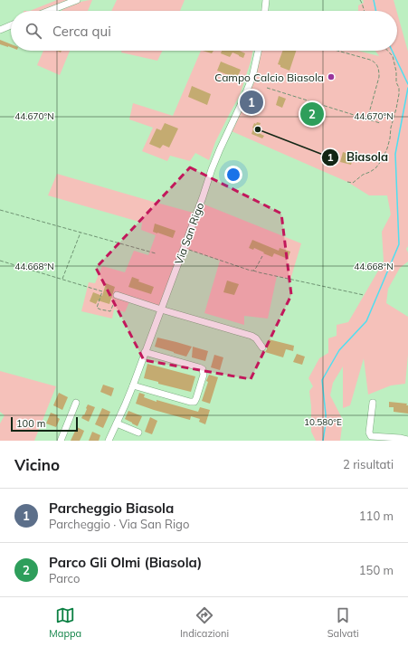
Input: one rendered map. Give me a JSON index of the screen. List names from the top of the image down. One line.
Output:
{"streets":{"street":["Via San Rigo"]},"places":["Campo Calcio Biasola","Biasola"],"scale_bar":"100 m","page":{"search":"Cerca qui","pins":["1","2"],"scale":"100 m","heading":["Vicino","2 risultati"],"list":[{"mark":"1","name":"Parcheggio Biasola","note":"Parcheggio · Via San Rigo","value":"110 m"},{"mark":"2","name":"Parco Gli Olmi (Biasola)","note":"Parco","value":"150 m"}],"nav":["Mappa","Indicazioni","Salvati"]},"coordinates":["44.670°N","44.668°N","10.580°E"]}
